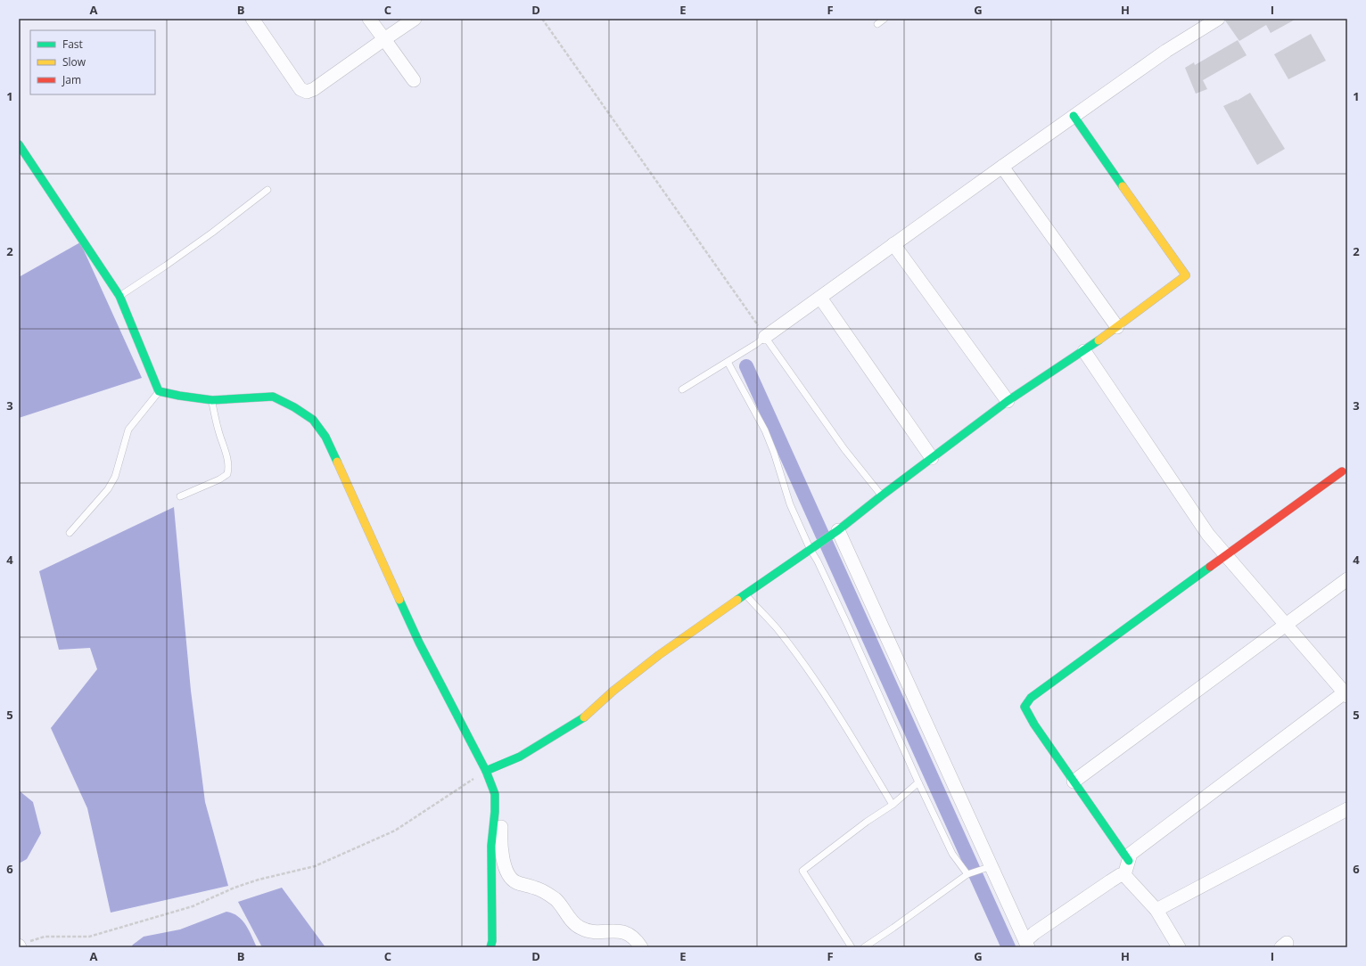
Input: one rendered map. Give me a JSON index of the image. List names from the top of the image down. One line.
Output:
{"legend":["Fast","Slow","Jam"],"grid":{"columns":["A","B","C","D","E","F","G","H","I"],"rows":["1","2","3","4","5","6"]}}
